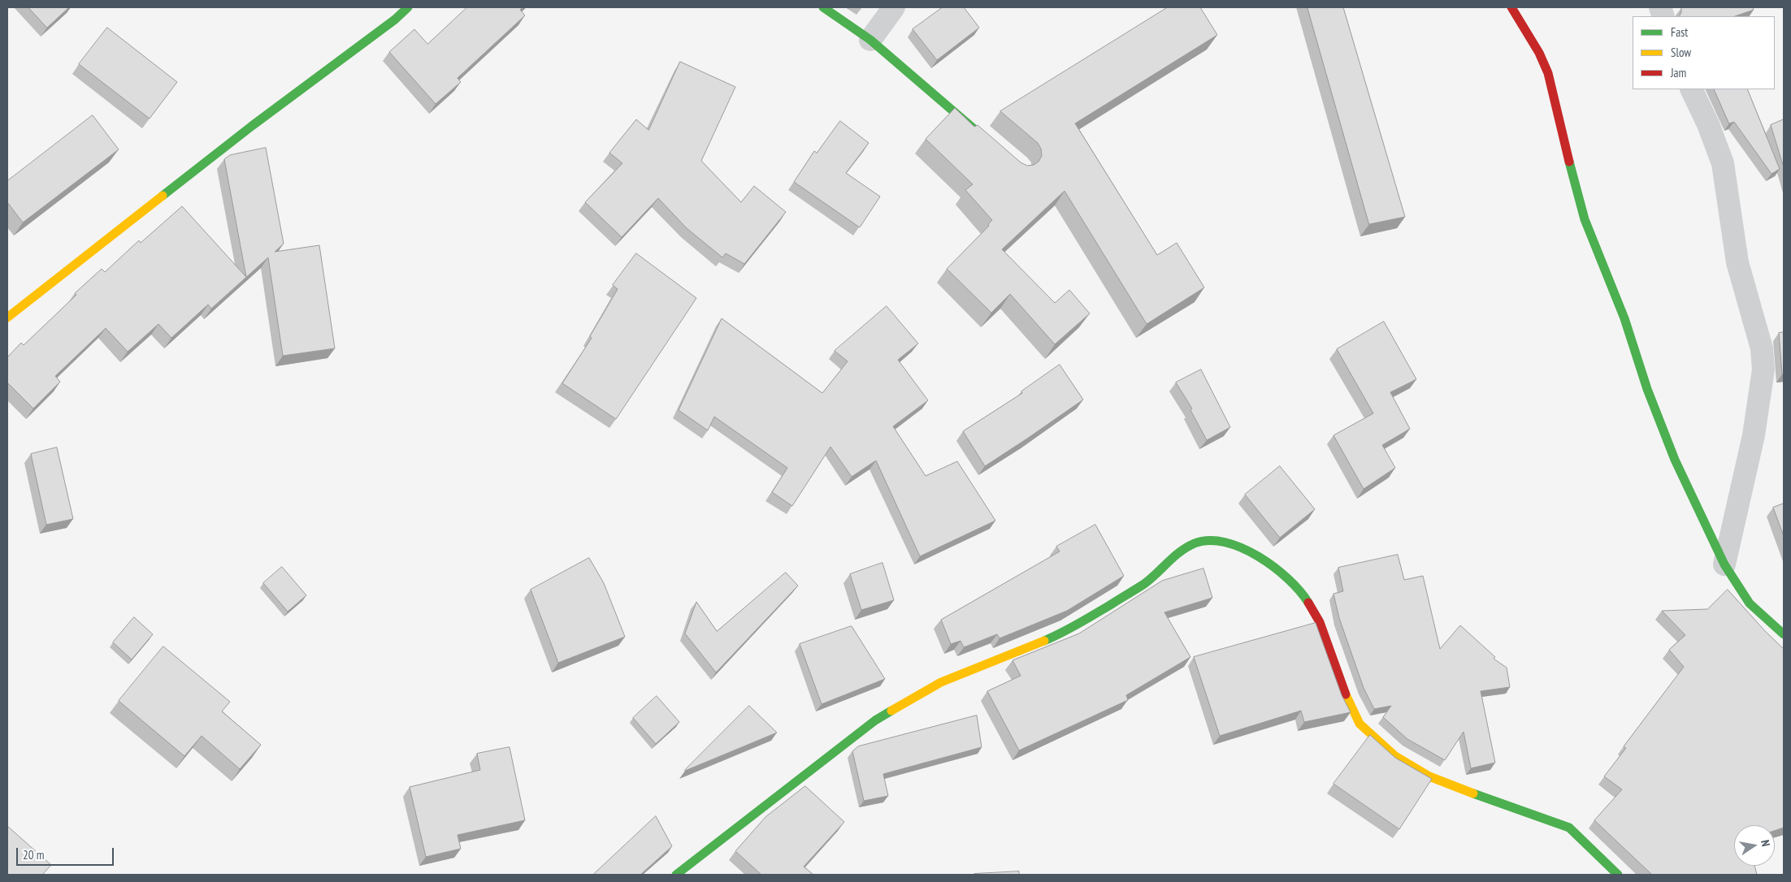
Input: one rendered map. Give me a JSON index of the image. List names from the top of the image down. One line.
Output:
{"legend":["Fast","Slow","Jam"],"scale_bar":"20 m","north":"right"}
